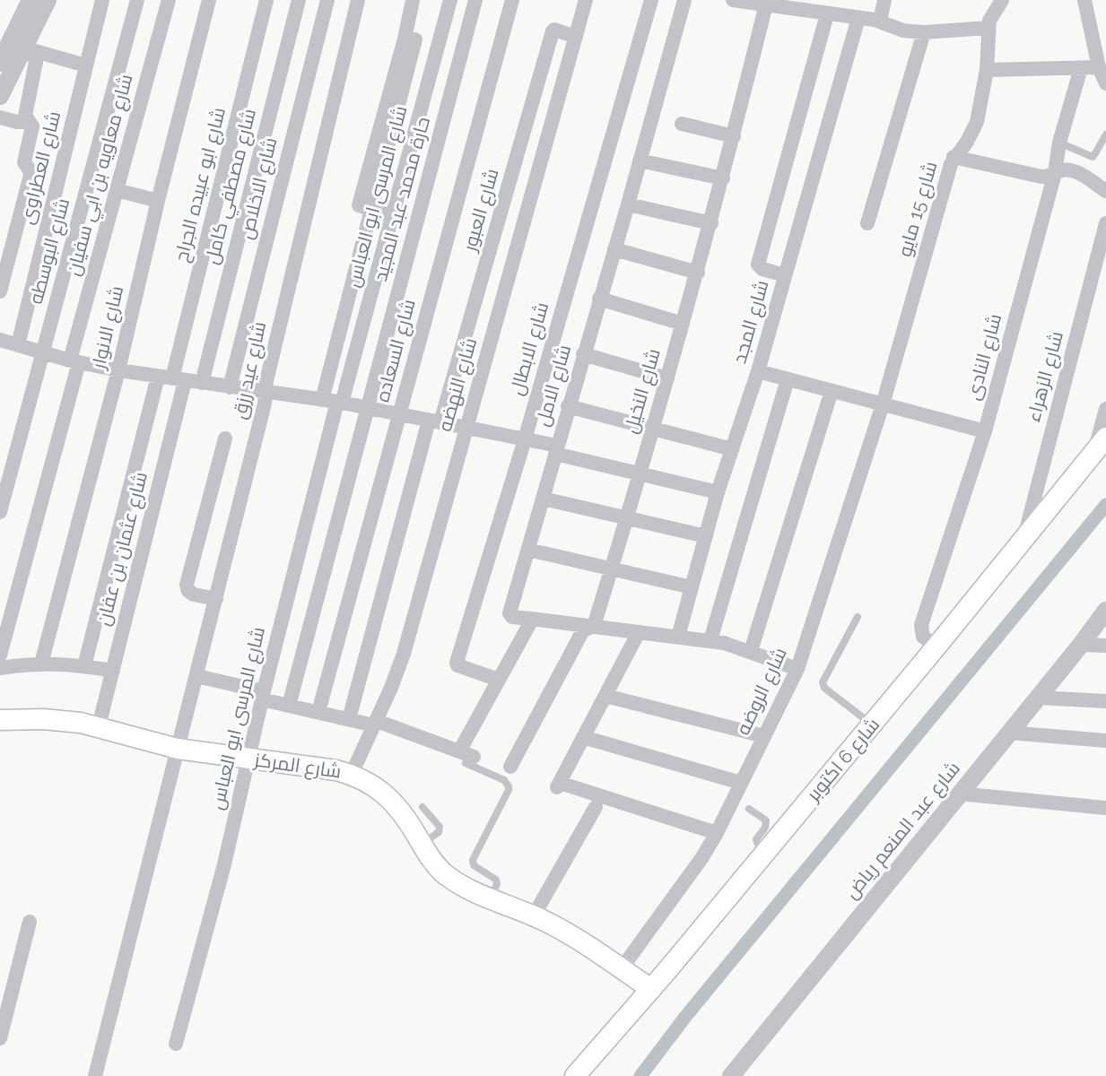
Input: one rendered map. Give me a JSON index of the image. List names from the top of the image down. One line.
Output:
{"streets":{"main road":["شارع 6 اكتوبر","شارع المركز"],"street":["شارع العطراوى","شارع معاويه بن ابي سفيان","شارع ابو عبيده الجراح","شارع مصطفي كامل","شارع الاخلاص","شارع المرسى ابو العباس","حارة محمد عبد المجيد","شارع 15 مايو","شارع العبور","شارع البوسطه","شارع المجد","شارع الانوار","شارع الابطال","شارع السعاده","شارع النادى","شارع عيد رزق","شارع الزهراء","شارع النهضه","شارع الامل","شارع النخيل","شارع عثمان بن عفان","شارع الروضه","شارع عبد المنعم رياض"]},"crossings":[["شارع ابو عبيده الجراح","شارع عثمان بن عفان"],["شارع المرسى ابو العباس","شارع المركز"],["شارع 15 مايو","شارع الروضه"],["شارع العبور","شارع النهضه"],["شارع النادى","شارع 6 اكتوبر"],["شارع عيد رزق","شارع المركز"],["شارع الزهراء","شارع 6 اكتوبر"],["شارع النهضه","شارع المركز"],["شارع عثمان بن عفان","شارع المركز"],["شارع الروضه","شارع المركز"],["شارع 6 اكتوبر","شارع المركز"]]}
